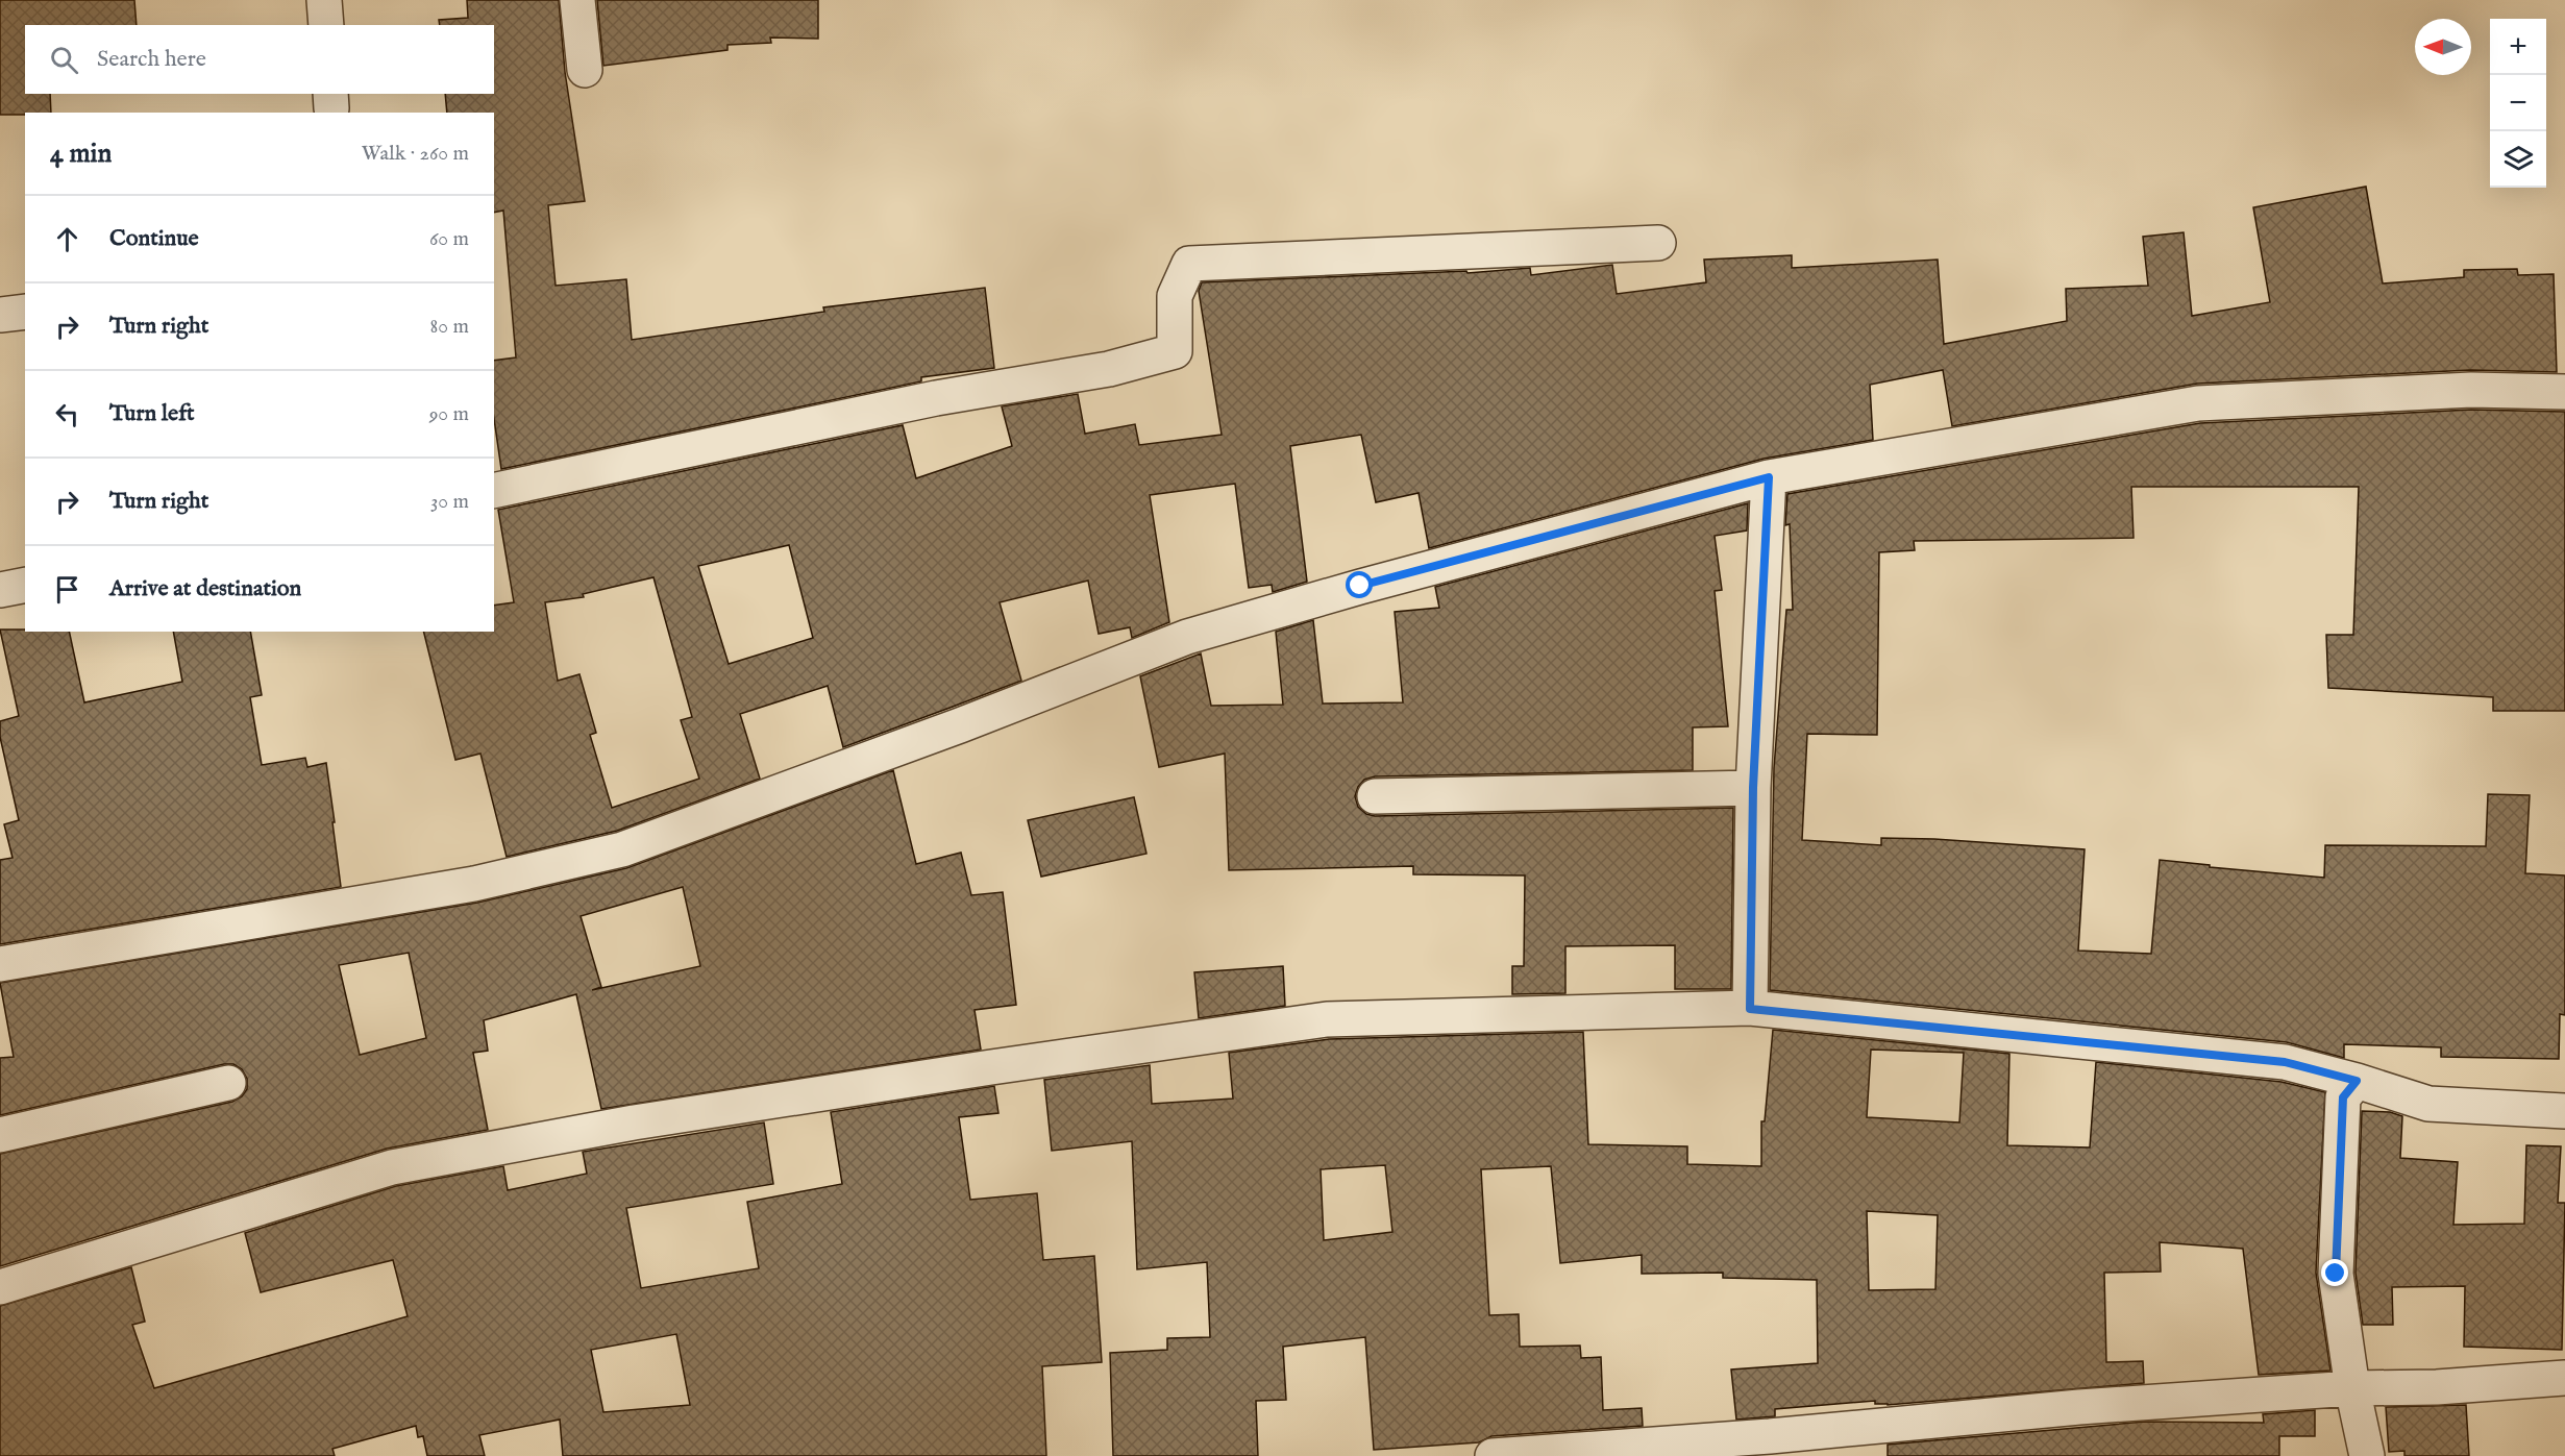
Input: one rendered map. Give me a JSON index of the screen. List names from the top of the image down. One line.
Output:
{"north":"left","page":{"map_buttons":["+","−"],"search":"Search here","heading":["4 min","Walk · 260 m"],"list":[["Continue","60 m"],["Turn right","80 m"],["Turn left","90 m"],["Turn right","30 m"],"Arrive at destination"]}}
